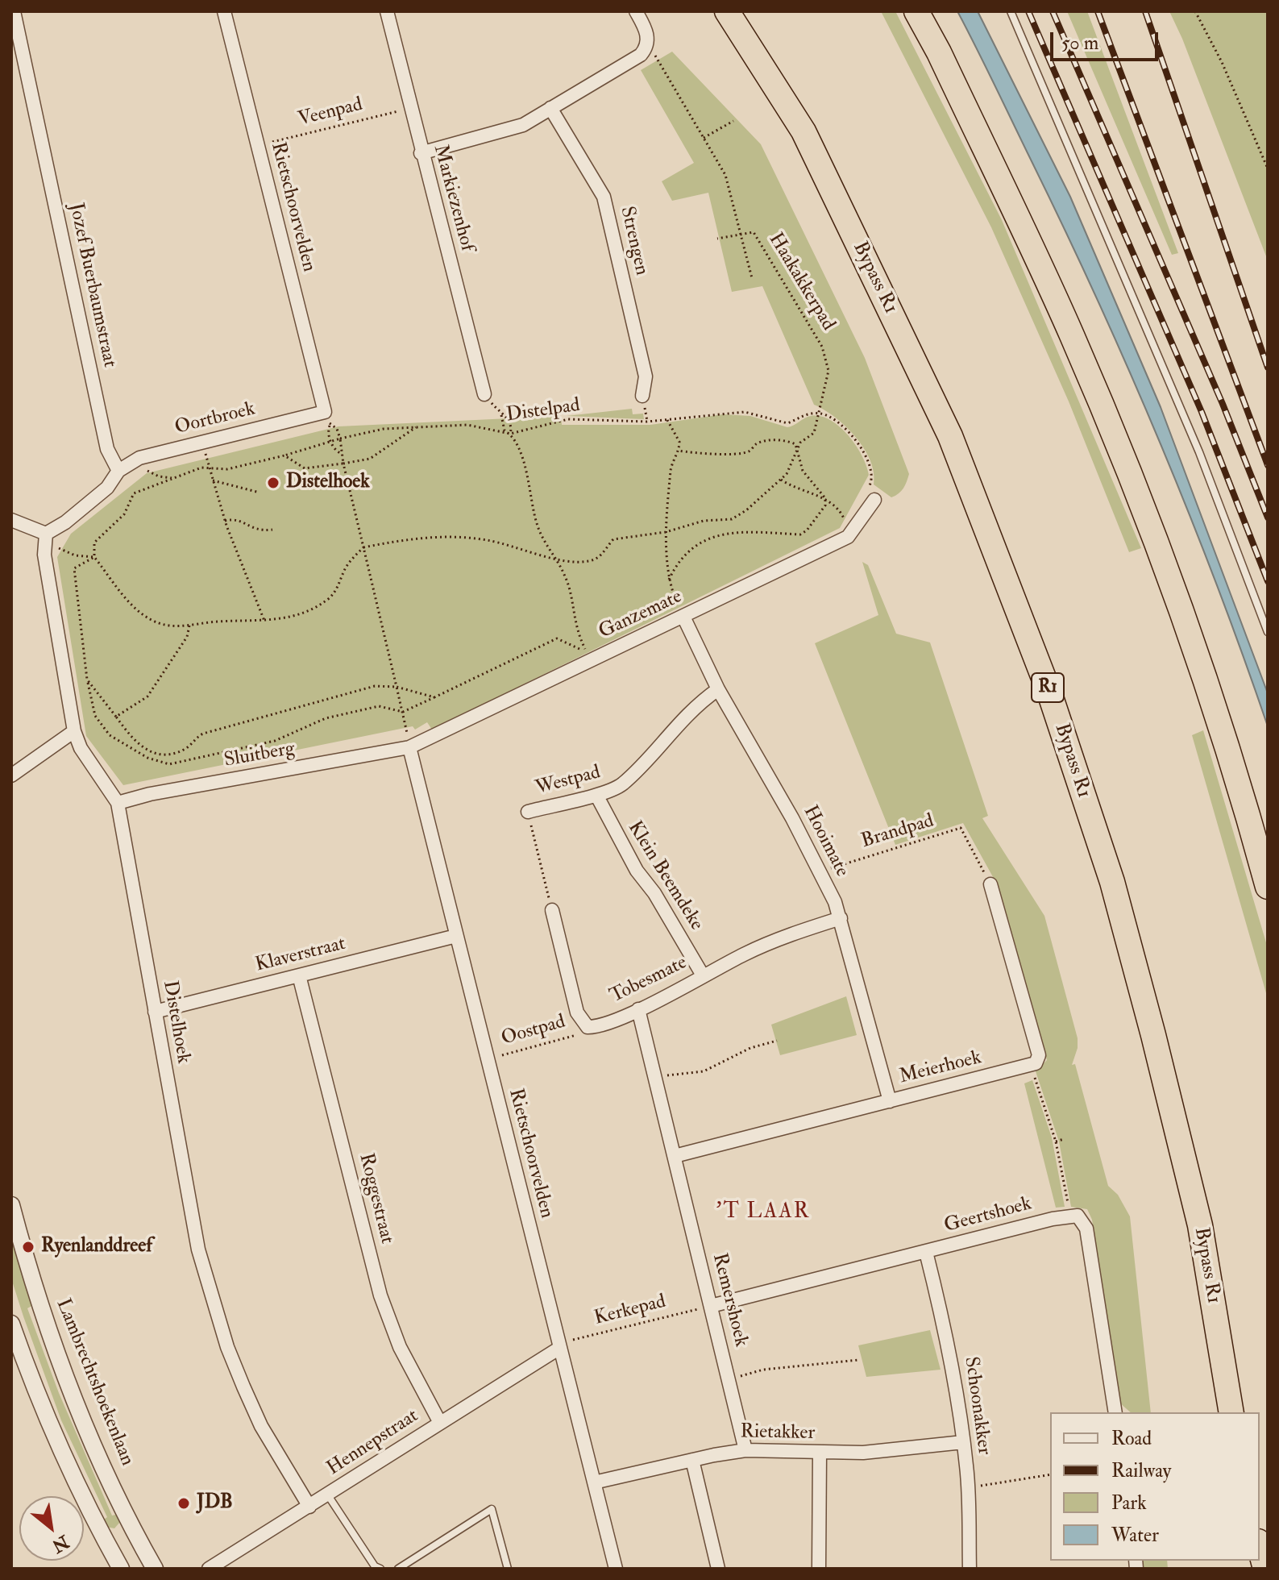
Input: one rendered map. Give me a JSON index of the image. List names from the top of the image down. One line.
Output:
{"streets":{"highway":["Bypass R1","R1"],"street":["Markiezenhof","Rietschoorvelden","Strengen","Jozef Buerbaumstraat","Oortbroek","Ganzemate","Sluitberg","Westpad","Hooimate","Klein Beemdeke","Klaverstraat","Tobesmate","Distelhoek","Meierhoek","Roggestraat","Geertshoek","Remershoek","Lambrechtshoekenlaan","Schoonakker","Rietakker","Hennepstraat"],"path":["Veenpad","Haakakkerpad","Distelpad","Brandpad","Oostpad","Kerkepad"]},"crossings":[["Veenpad","Markiezenhof"],["Veenpad","Rietschoorvelden"],["Rietschoorvelden","Oortbroek"],["Rietschoorvelden","Ganzemate"],["Rietschoorvelden","Sluitberg"],["Rietschoorvelden","Klaverstraat"],["Rietschoorvelden","Oostpad"],["Rietschoorvelden","Kerkepad"],["Rietschoorvelden","Rietakker"],["Rietschoorvelden","Hennepstraat"],["Haakakkerpad","Distelpad"],["Jozef Buerbaumstraat","Oortbroek"],["Ganzemate","Sluitberg"],["Ganzemate","Hooimate"],["Sluitberg","Distelhoek"],["Westpad","Hooimate"],["Westpad","Klein Beemdeke"],["Brandpad","Hooimate"],["Hooimate","Tobesmate"],["Hooimate","Meierhoek"],["Klein Beemdeke","Tobesmate"],["Klaverstraat","Distelhoek"],["Klaverstraat","Roggestraat"],["Tobesmate","Oostpad"],["Tobesmate","Remershoek"],["Distelhoek","Hennepstraat"],["Meierhoek","Remershoek"],["Roggestraat","Hennepstraat"],["Geertshoek","Remershoek"],["Geertshoek","Kerkepad"],["Geertshoek","Schoonakker"],["Remershoek","Kerkepad"],["Remershoek","Rietakker"],["Kerkepad","Hennepstraat"],["Schoonakker","Rietakker"]],"districts":["’T LAAR"],"places":["Distelhoek","Ryenlanddreef","JDB"],"legend":["Road","Railway","Park","Water"],"scale_bar":"50 m","north":"bottom right"}
